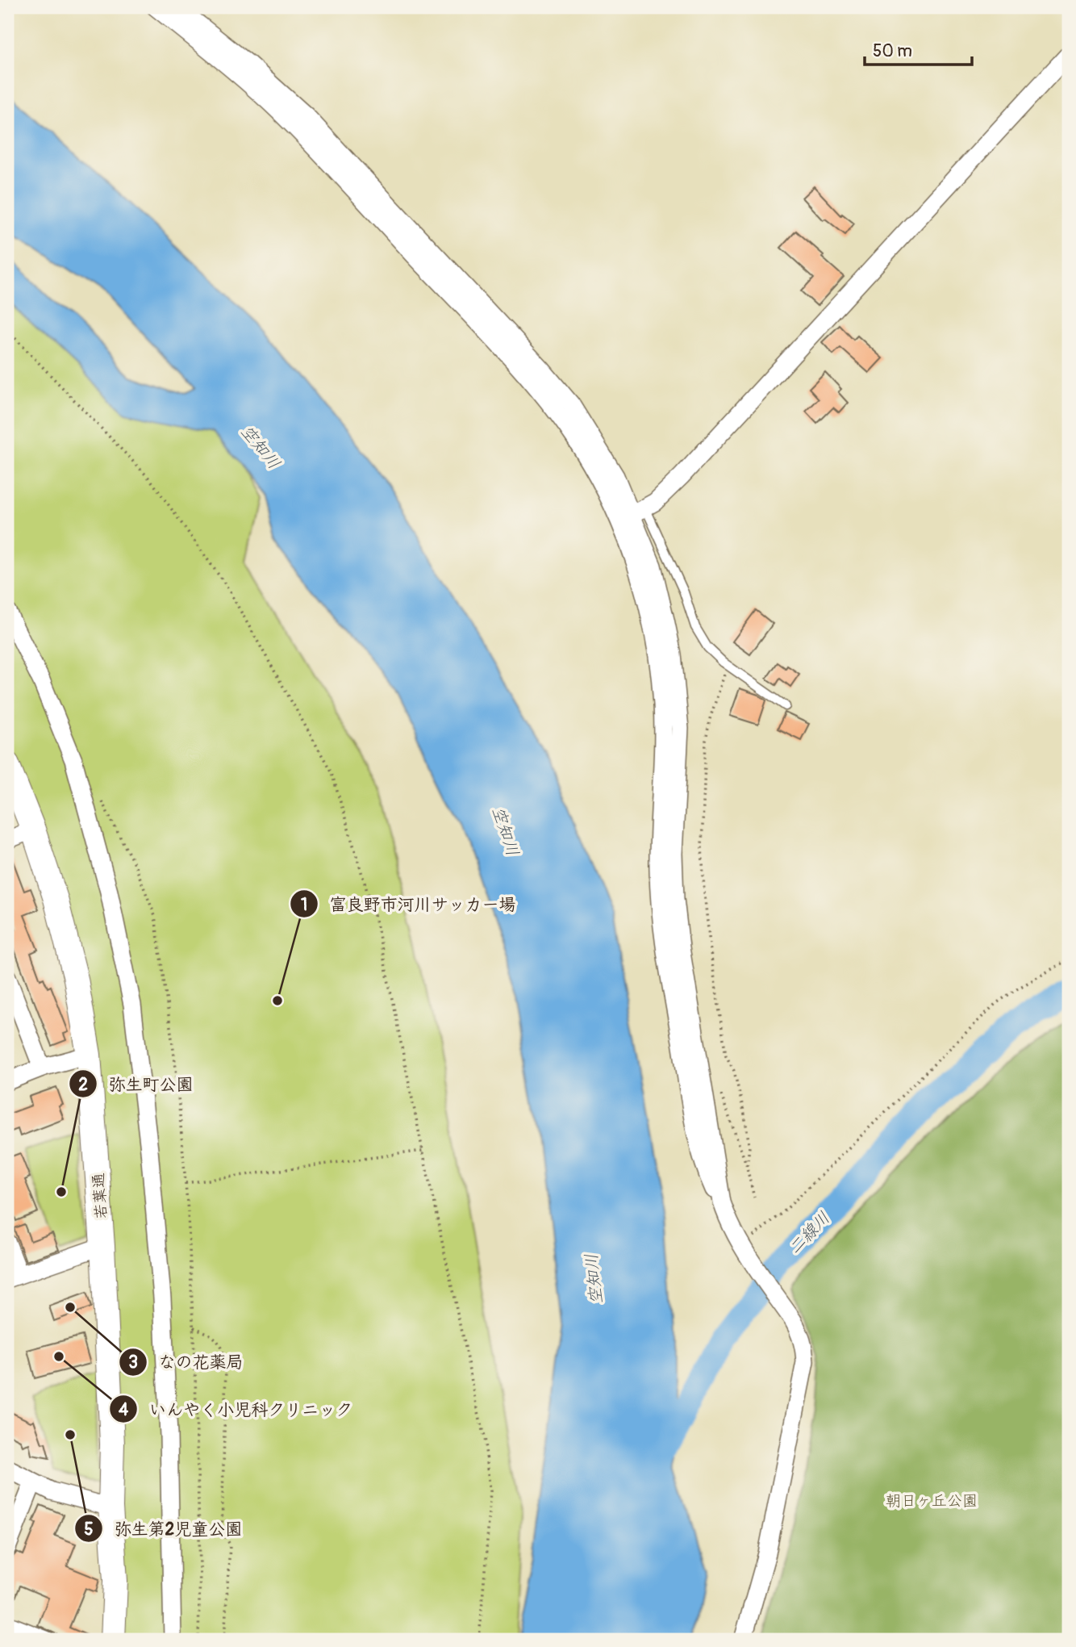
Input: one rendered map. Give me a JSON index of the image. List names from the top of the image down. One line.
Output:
{"streets":{"street":["若葉通"]},"water":["空知川","二線川"],"parks":["朝日ヶ丘公園"],"places":["富良野市河川サッカー場","弥生町公園","なの花薬局","いんやく小児科クリニック","弥生第2児童公園"],"scale_bar":"50 m"}
